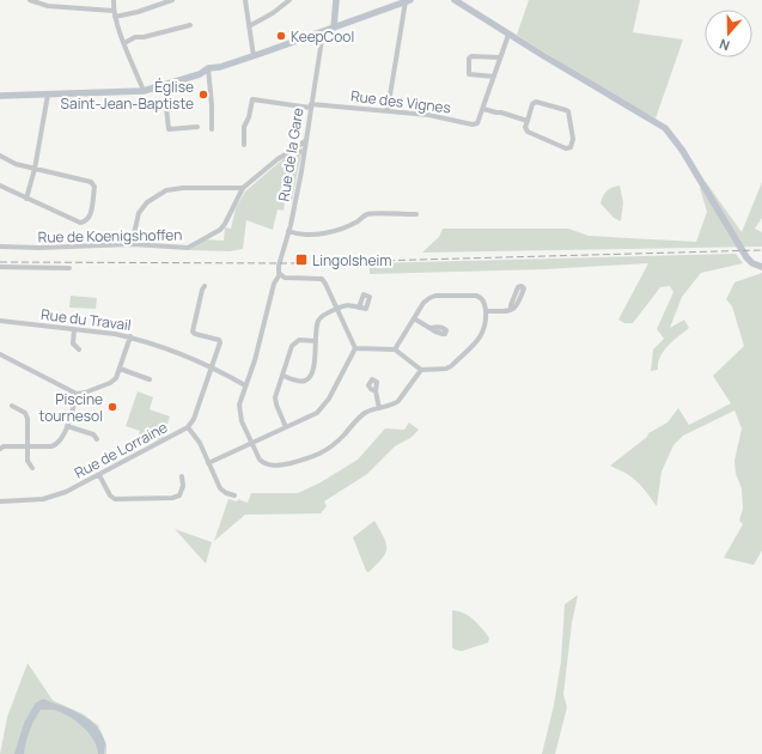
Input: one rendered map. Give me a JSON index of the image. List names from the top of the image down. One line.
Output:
{"streets":{"street":["Rue des Vignes","Rue de la Gare","Rue de Koenigshoffen","Rue du Travail","Rue de Lorraine"]},"crossings":[["Rue des Vignes","Rue de la Gare"],["Rue de la Gare","Rue de Koenigshoffen"],["Rue de la Gare","Rue du Travail"],["Rue du Travail","Rue de Lorraine"]],"places":{"other":["KeepCool","Église Saint-Jean-Baptiste","Piscine tournesol"],"transit":["Lingolsheim"]},"north":"bottom"}
